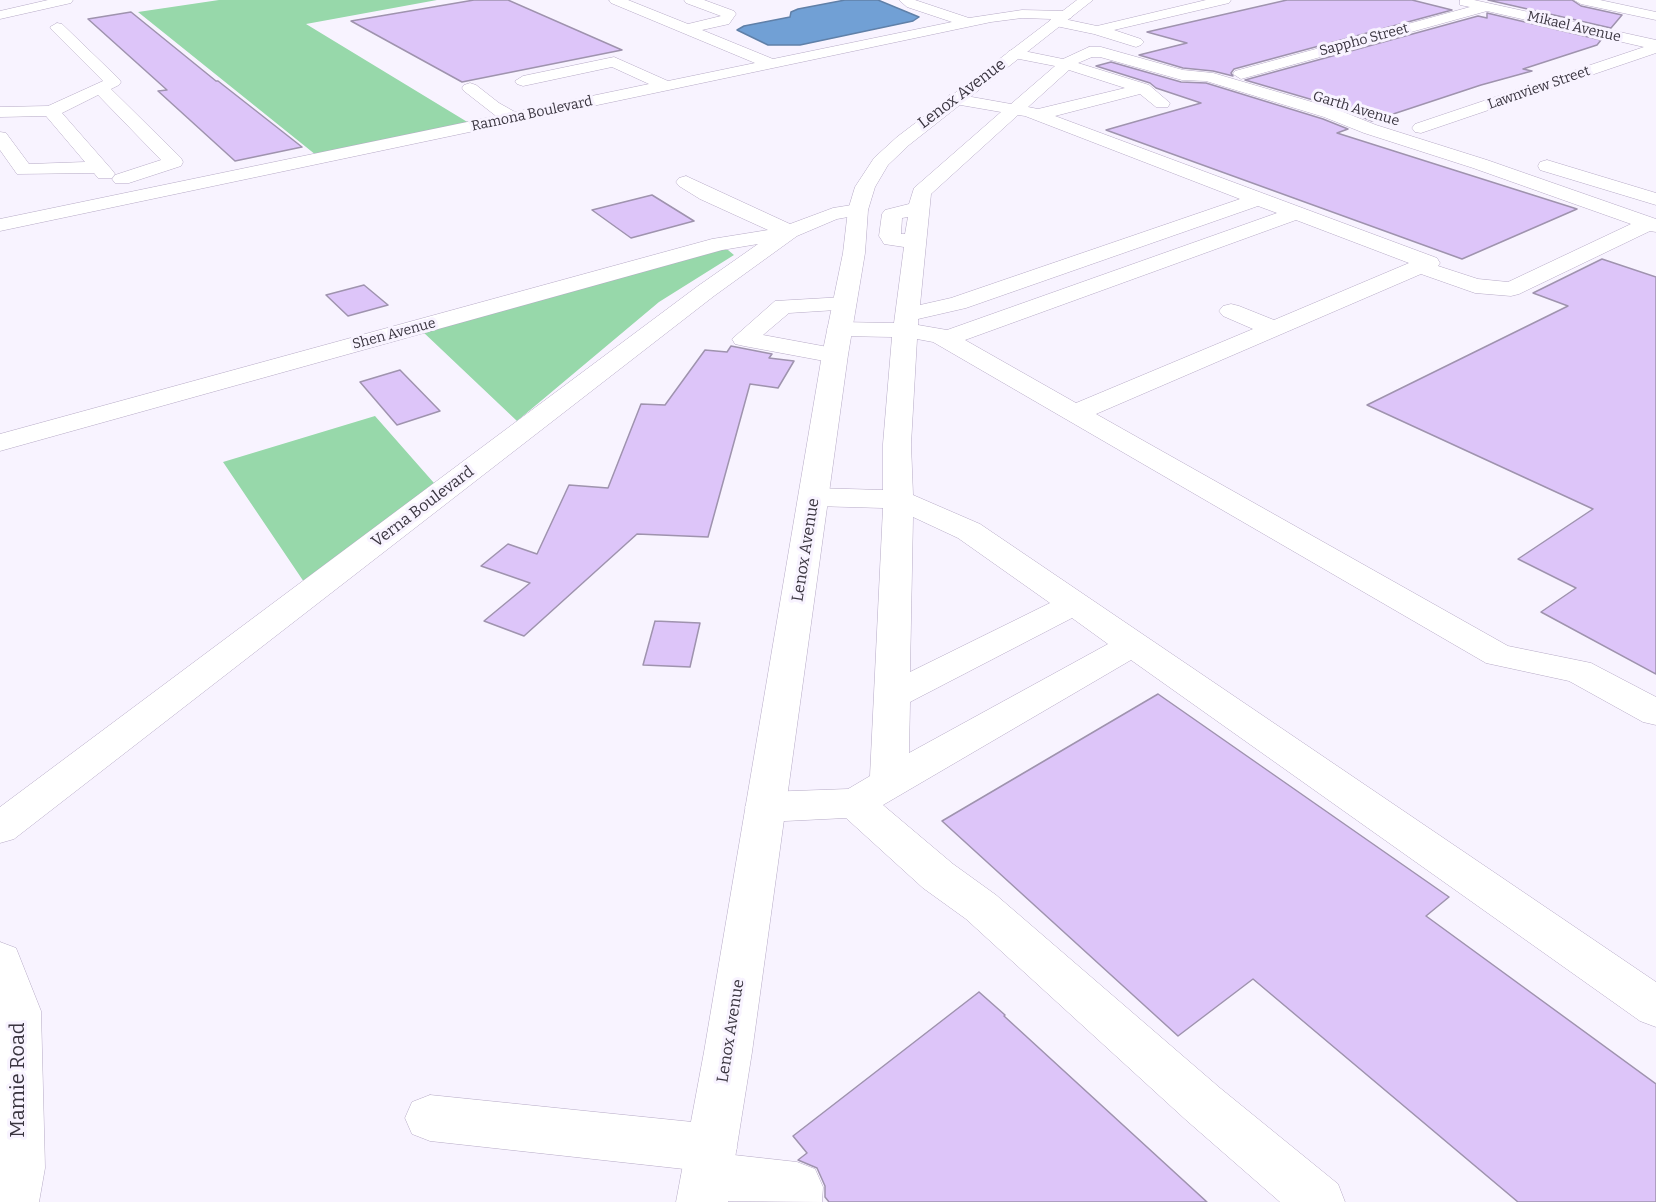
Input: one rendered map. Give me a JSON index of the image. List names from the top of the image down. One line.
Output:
{"streets":{"main road":["Mikael Avenue","Sappho Street","Lawnview Street","Lenox Avenue","Garth Avenue","Ramona Boulevard","Shen Avenue","Verna Boulevard","Mamie Road"]},"crossings":[["Mikael Avenue","Sappho Street"],["Mikael Avenue","Lawnview Street"],["Sappho Street","Garth Avenue"],["Lawnview Street","Garth Avenue"],["Lenox Avenue","Ramona Boulevard"],["Lenox Avenue","Verna Boulevard"],["Shen Avenue","Verna Boulevard"]]}
